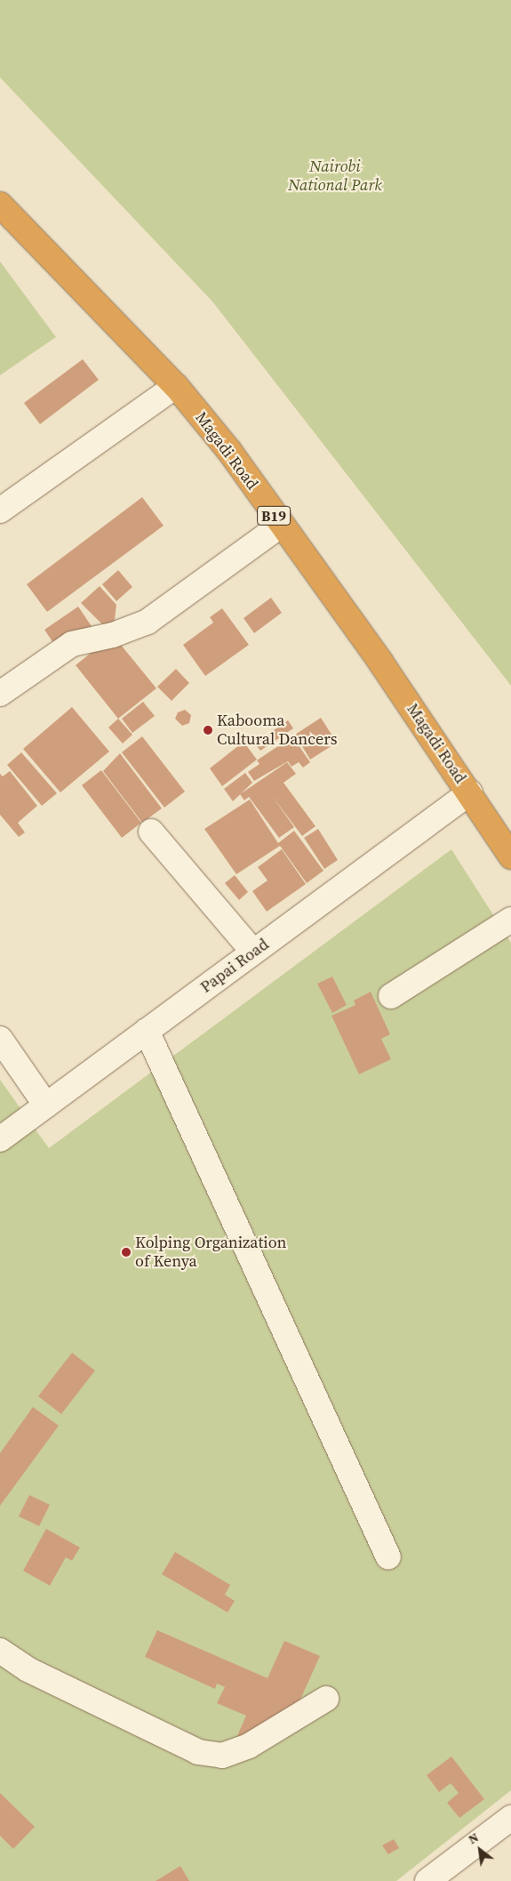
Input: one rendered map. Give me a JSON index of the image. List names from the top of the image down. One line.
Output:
{"streets":{"highway":["Magadi Road","B19"],"street":["Papai Road"]},"crossings":[["Magadi Road","Papai Road"]],"parks":["Nairobi National Park"],"places":["Kabooma Cultural Dancers","Kolping Organization of Kenya"],"north":"top left"}
